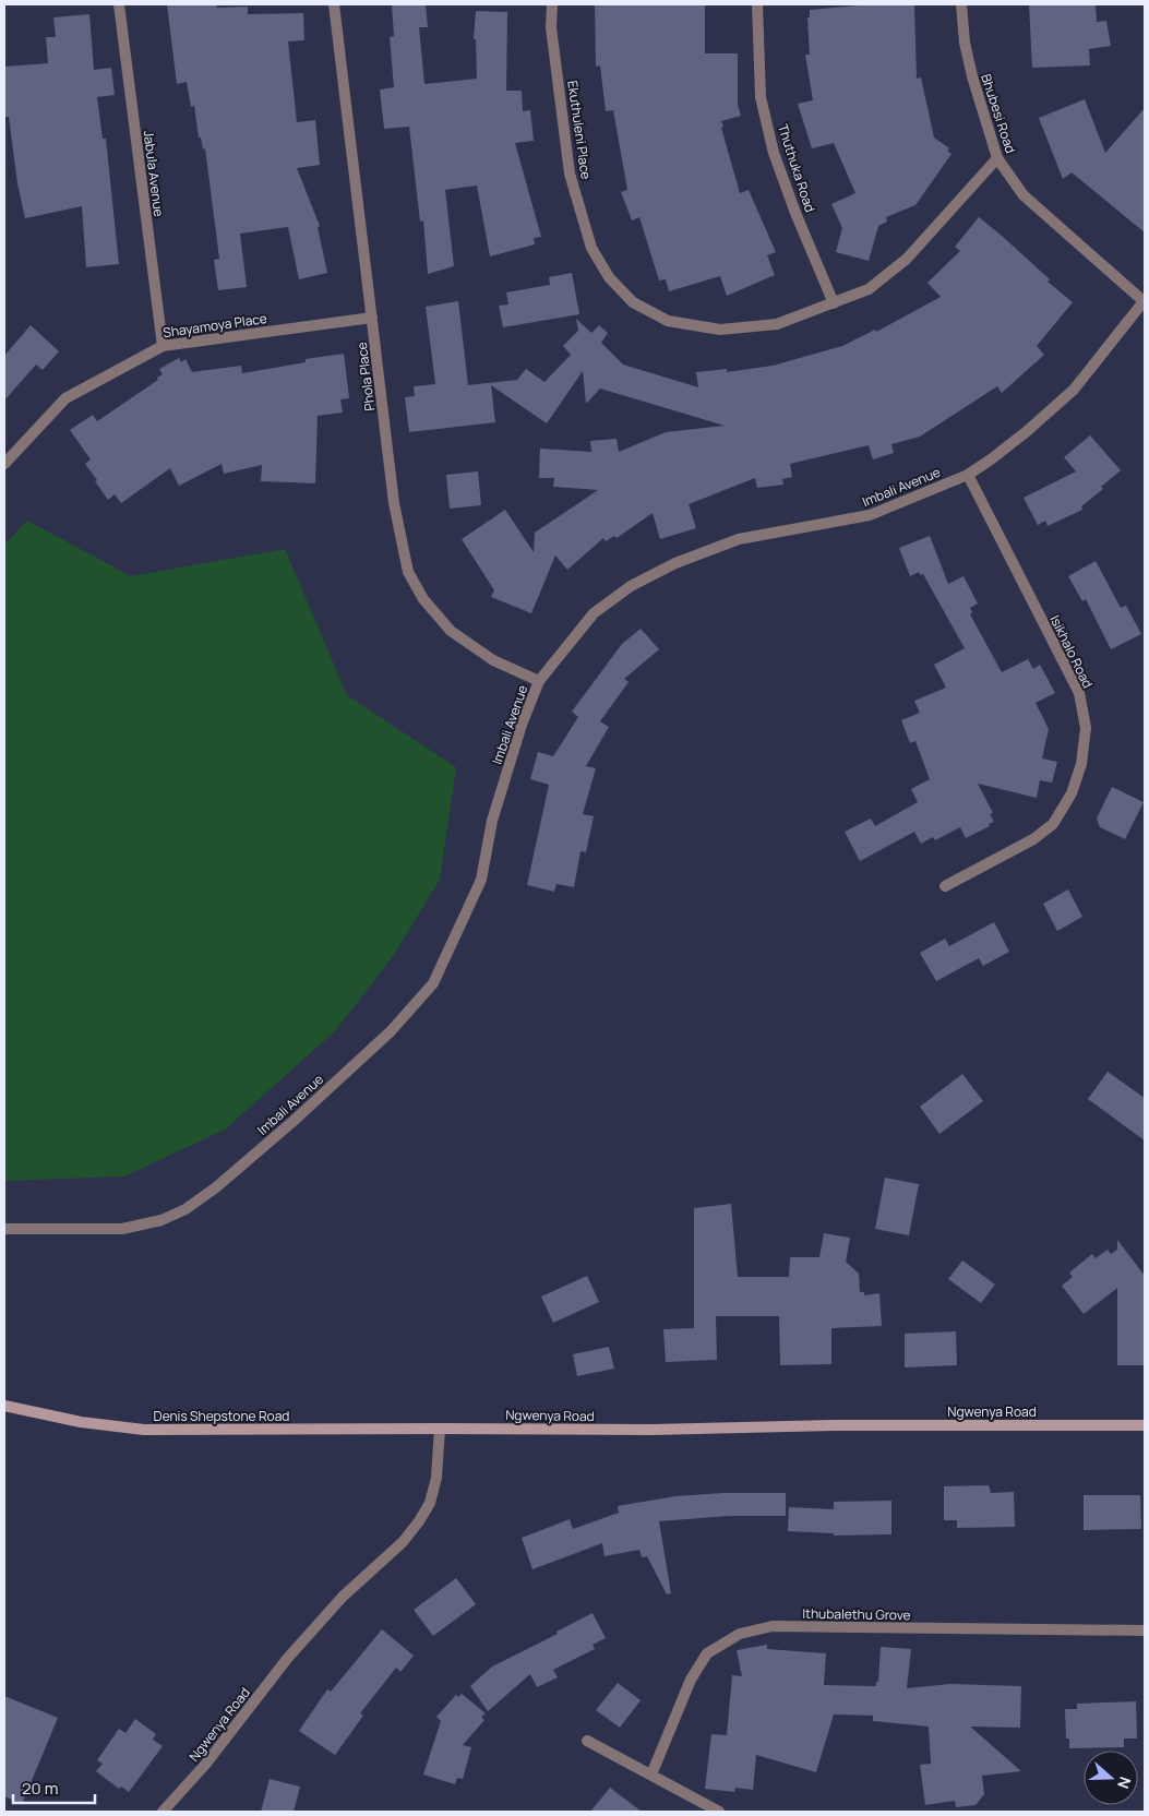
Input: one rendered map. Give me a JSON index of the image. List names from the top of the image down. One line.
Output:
{"streets":{"street":["Bhubesi Road","Ekuthuleni Place","Thuthuka Road","Jabula Avenue","Shayamoya Place","Phola Place","Imbali Avenue","Isikhalo Road","Ngwenya Road","Denis Shepstone Road","Ithubalethu Grove"]},"crossings":[["Bhubesi Road","Ekuthuleni Place"],["Bhubesi Road","Imbali Avenue"],["Ekuthuleni Place","Thuthuka Road"],["Jabula Avenue","Shayamoya Place"],["Shayamoya Place","Phola Place"],["Phola Place","Imbali Avenue"],["Imbali Avenue","Isikhalo Road"],["Ngwenya Road","Denis Shepstone Road"]],"scale_bar":"20 m","north":"right"}
